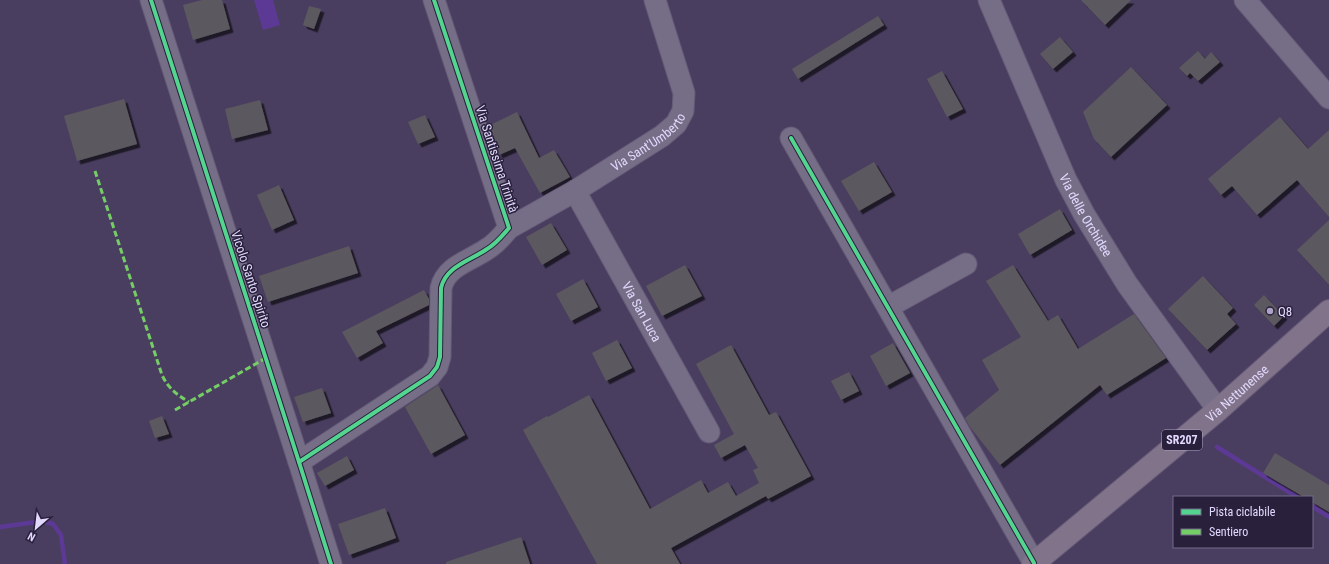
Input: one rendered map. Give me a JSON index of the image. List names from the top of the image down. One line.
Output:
{"streets":{"main road":["Via Nettunense","SR207"],"street":["Via Sant'Umberto","Via Santissima Trinità","Via delle Orchidee","Vicolo Santo Spirito","Via San Luca"]},"crossings":[["Via Sant'Umberto","Via Santissima Trinità"],["Via Sant'Umberto","Via San Luca"],["Via Santissima Trinità","Vicolo Santo Spirito"],["Via delle Orchidee","Via Nettunense"]],"places":["Q8"],"legend":["Pista ciclabile","Sentiero"],"north":"bottom left"}
